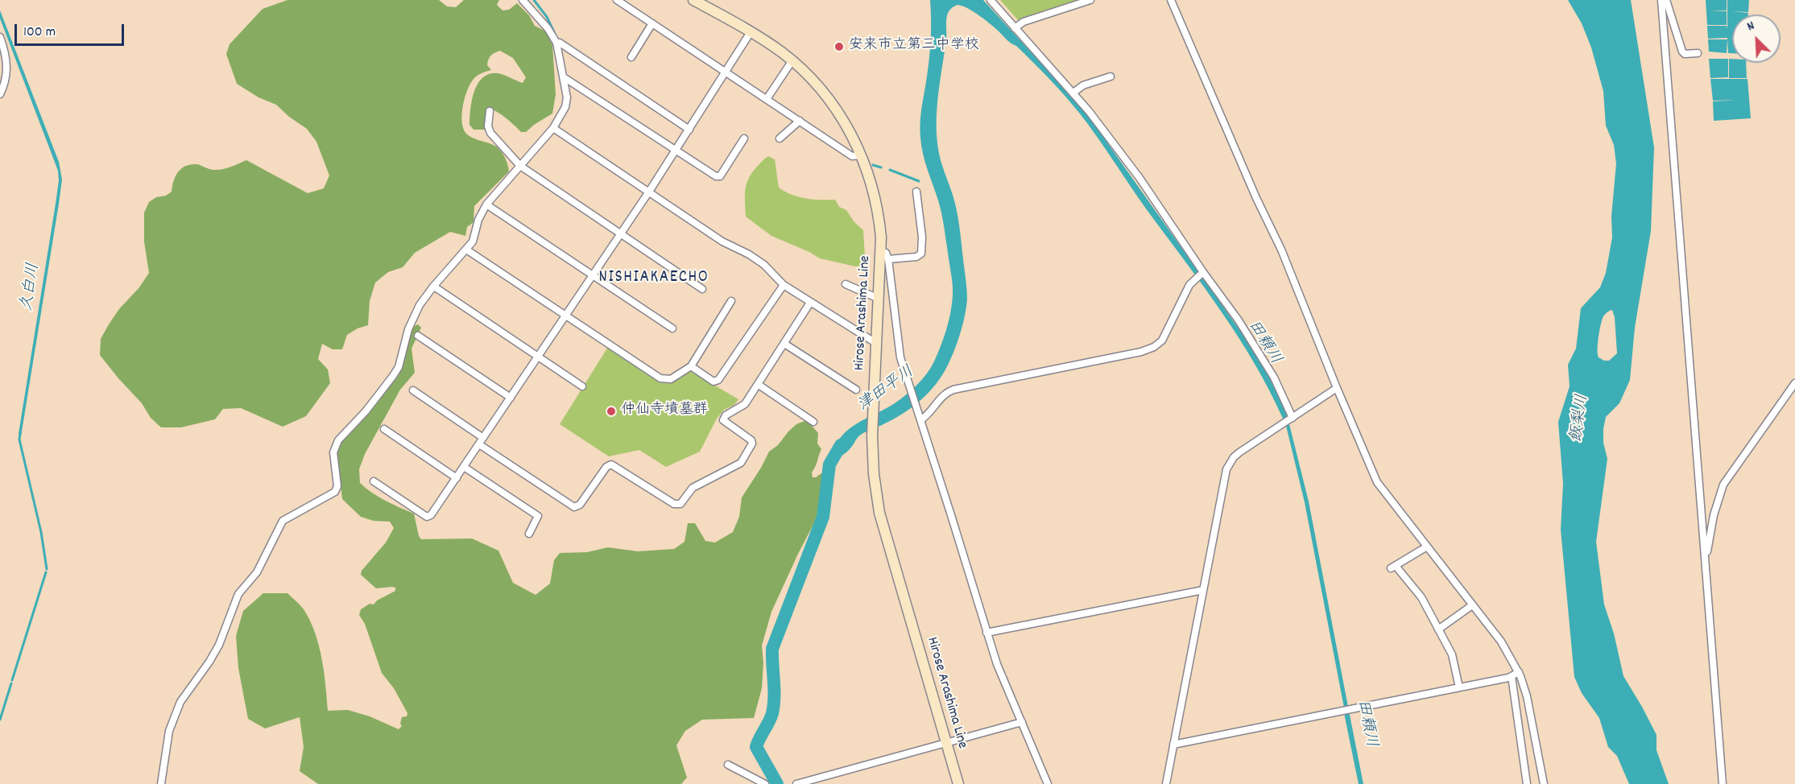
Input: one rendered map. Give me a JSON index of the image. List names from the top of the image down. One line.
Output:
{"streets":{"main road":["Hirose Arashima Line"]},"districts":["NISHIAKAECHO"],"water":["久白川","田頼川","津田平川","飯梨川"],"places":["安来市立第三中学校","仲仙寺墳墓群"],"scale_bar":"100 m","north":"top left"}
